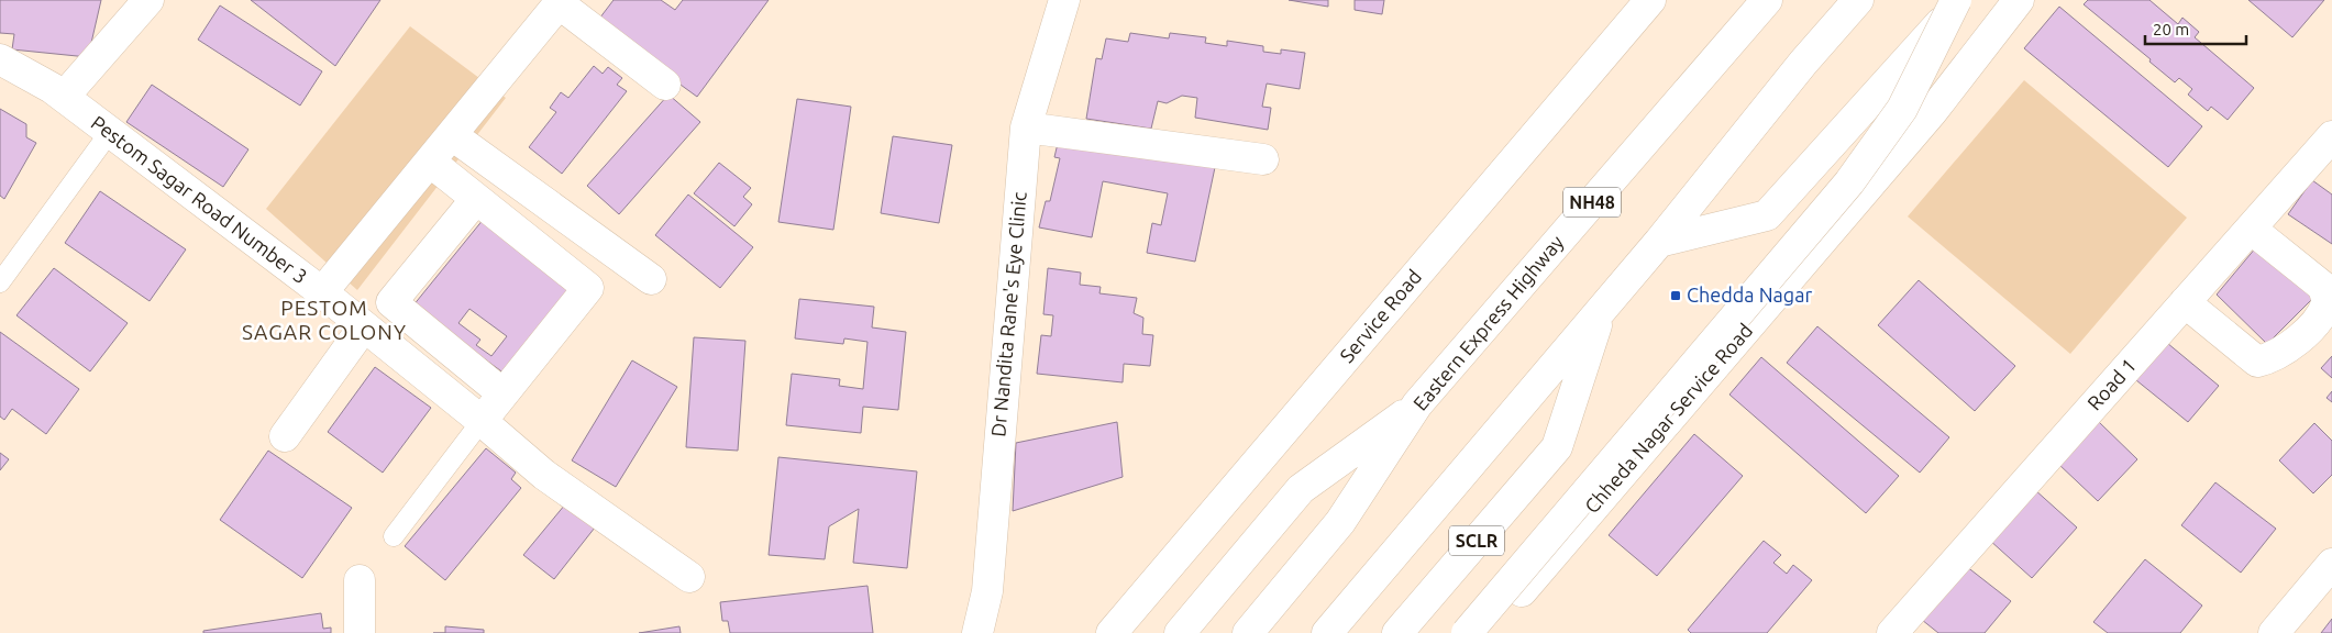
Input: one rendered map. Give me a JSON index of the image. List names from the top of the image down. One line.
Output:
{"streets":{"main road":["Pestom Sagar Road Number 3","NH48","Dr Nandita Rane's Eye Clinic","Service Road","Eastern Express Highway","Road 1","Chheda Nagar Service Road","SCLR"]},"districts":["PESTOM SAGAR COLONY"],"places":{"transit":["Chedda Nagar"]},"scale_bar":"20 m"}
